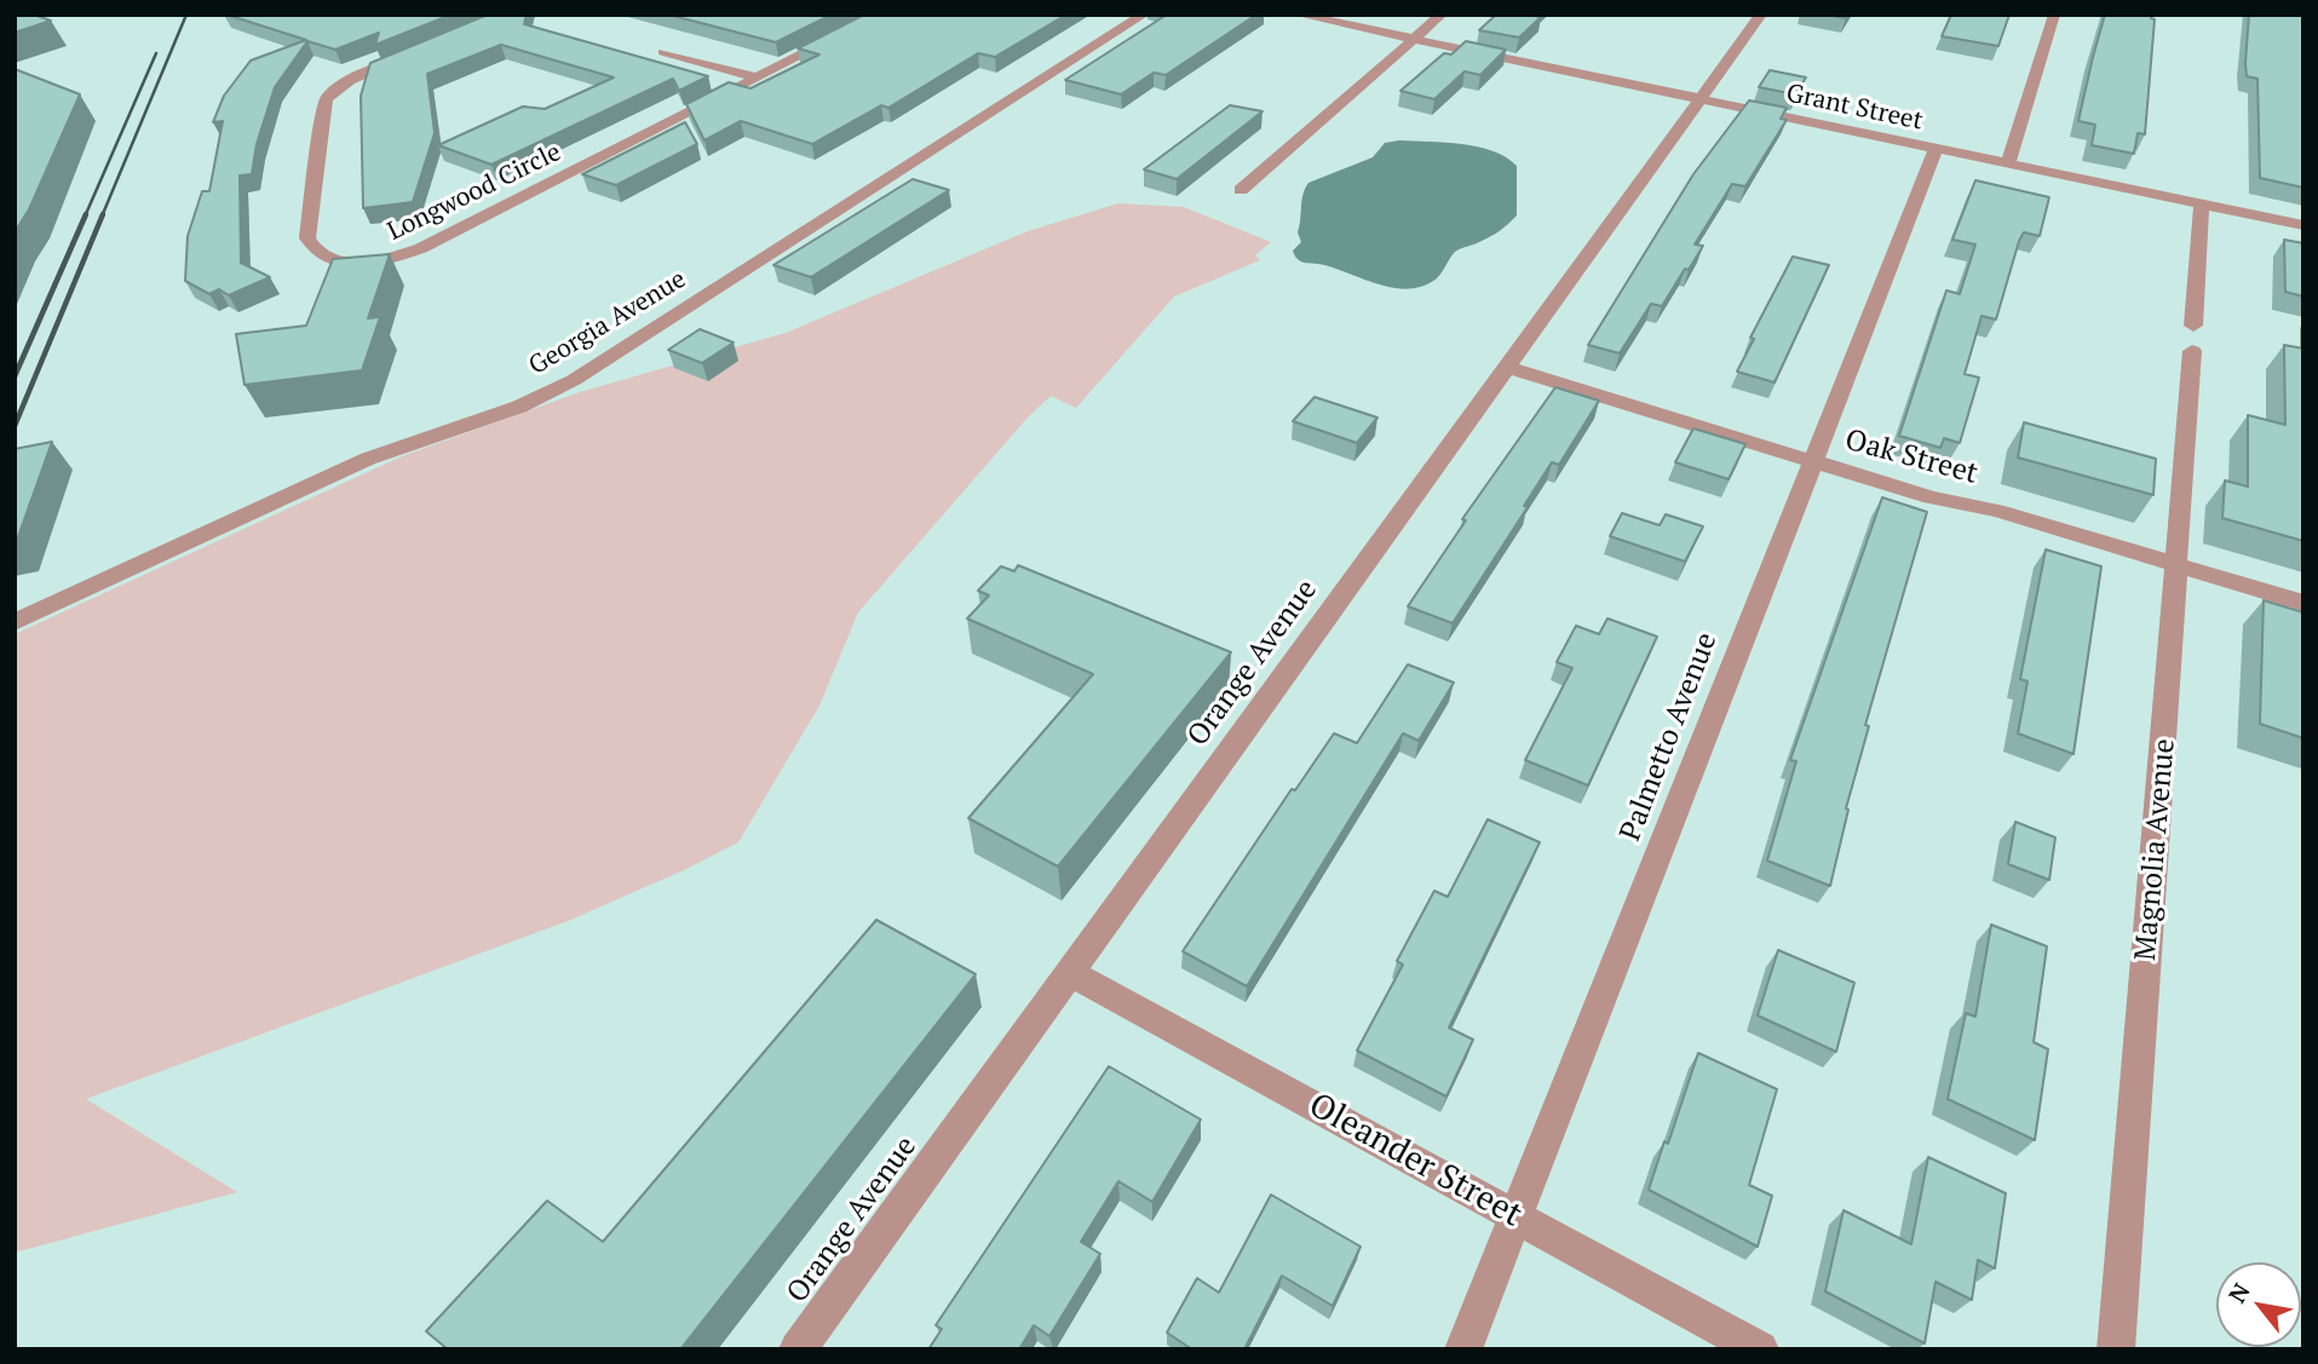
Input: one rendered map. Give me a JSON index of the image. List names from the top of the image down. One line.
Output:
{"streets":{"street":["Grant Street","Longwood Circle","Georgia Avenue","Oak Street","Orange Avenue","Palmetto Avenue","Magnolia Avenue","Oleander Street"]},"crossings":[["Grant Street","Orange Avenue"],["Grant Street","Palmetto Avenue"],["Grant Street","Magnolia Avenue"],["Oak Street","Orange Avenue"],["Oak Street","Palmetto Avenue"],["Oak Street","Magnolia Avenue"],["Orange Avenue","Oleander Street"],["Palmetto Avenue","Oleander Street"]],"north":"top left"}
